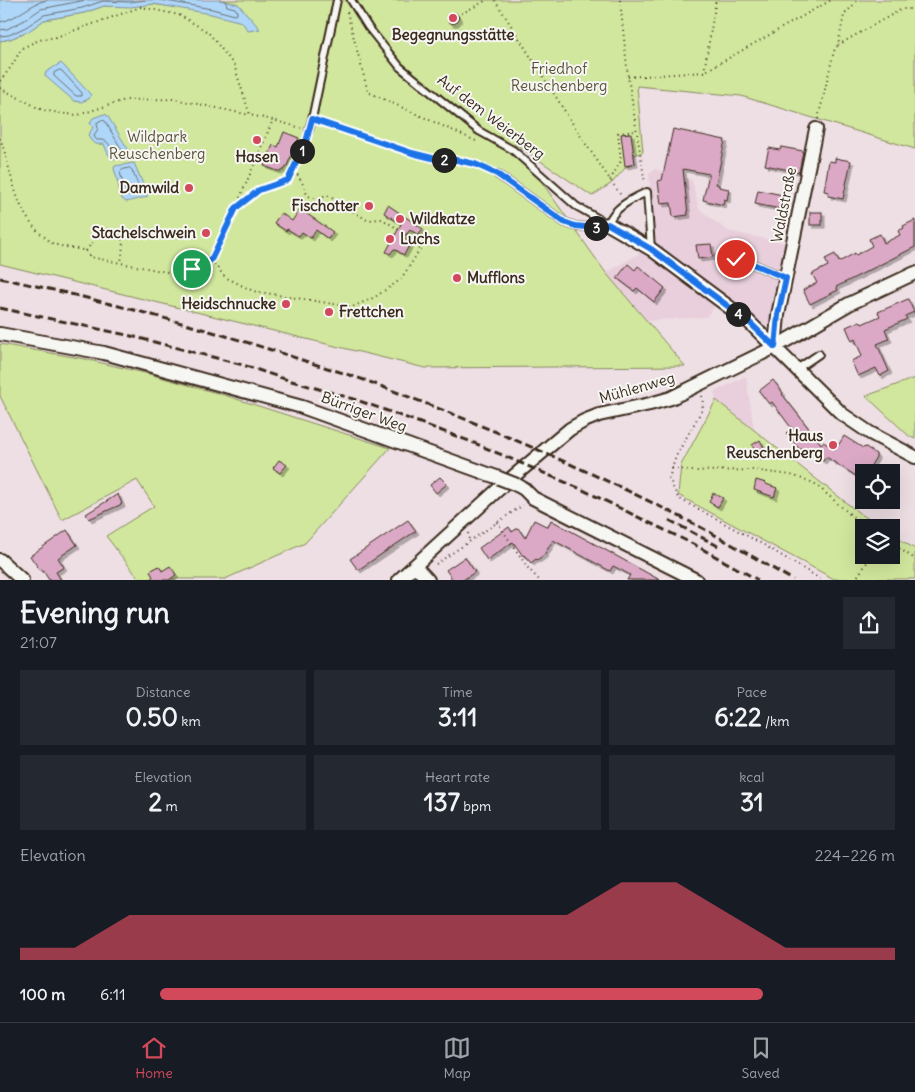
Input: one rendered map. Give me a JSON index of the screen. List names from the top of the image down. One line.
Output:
{"streets":{"street":["Auf dem Weierberg","Waldstraße","Mühlenweg","Bürriger Weg"]},"crossings":[["Auf dem Weierberg","Waldstraße"],["Auf dem Weierberg","Mühlenweg"],["Waldstraße","Mühlenweg"]],"parks":["Friedhof Reuschenberg","Wildpark Reuschenberg"],"places":["Begegnungsstätte","Hasen","Damwild","Fischotter","Wildkatze","Stachelschwein","Luchs","Mufflons","Heidschnucke","Frettchen","Haus Reuschenberg"],"page":{"pins":["1","2","3","4"],"heading":["Evening run","21:07"],"stats":[["Distance","0.50 km"],["Time","3:11"],["Pace","6:22 /km"],["Elevation","2 m"],["Heart rate","137 bpm"],["kcal","31"]],"chart":["Elevation","224–226 m"],"list":[{"name":"100 m","note":"6:11"}],"tabs":["Home","Map","Saved"]}}
